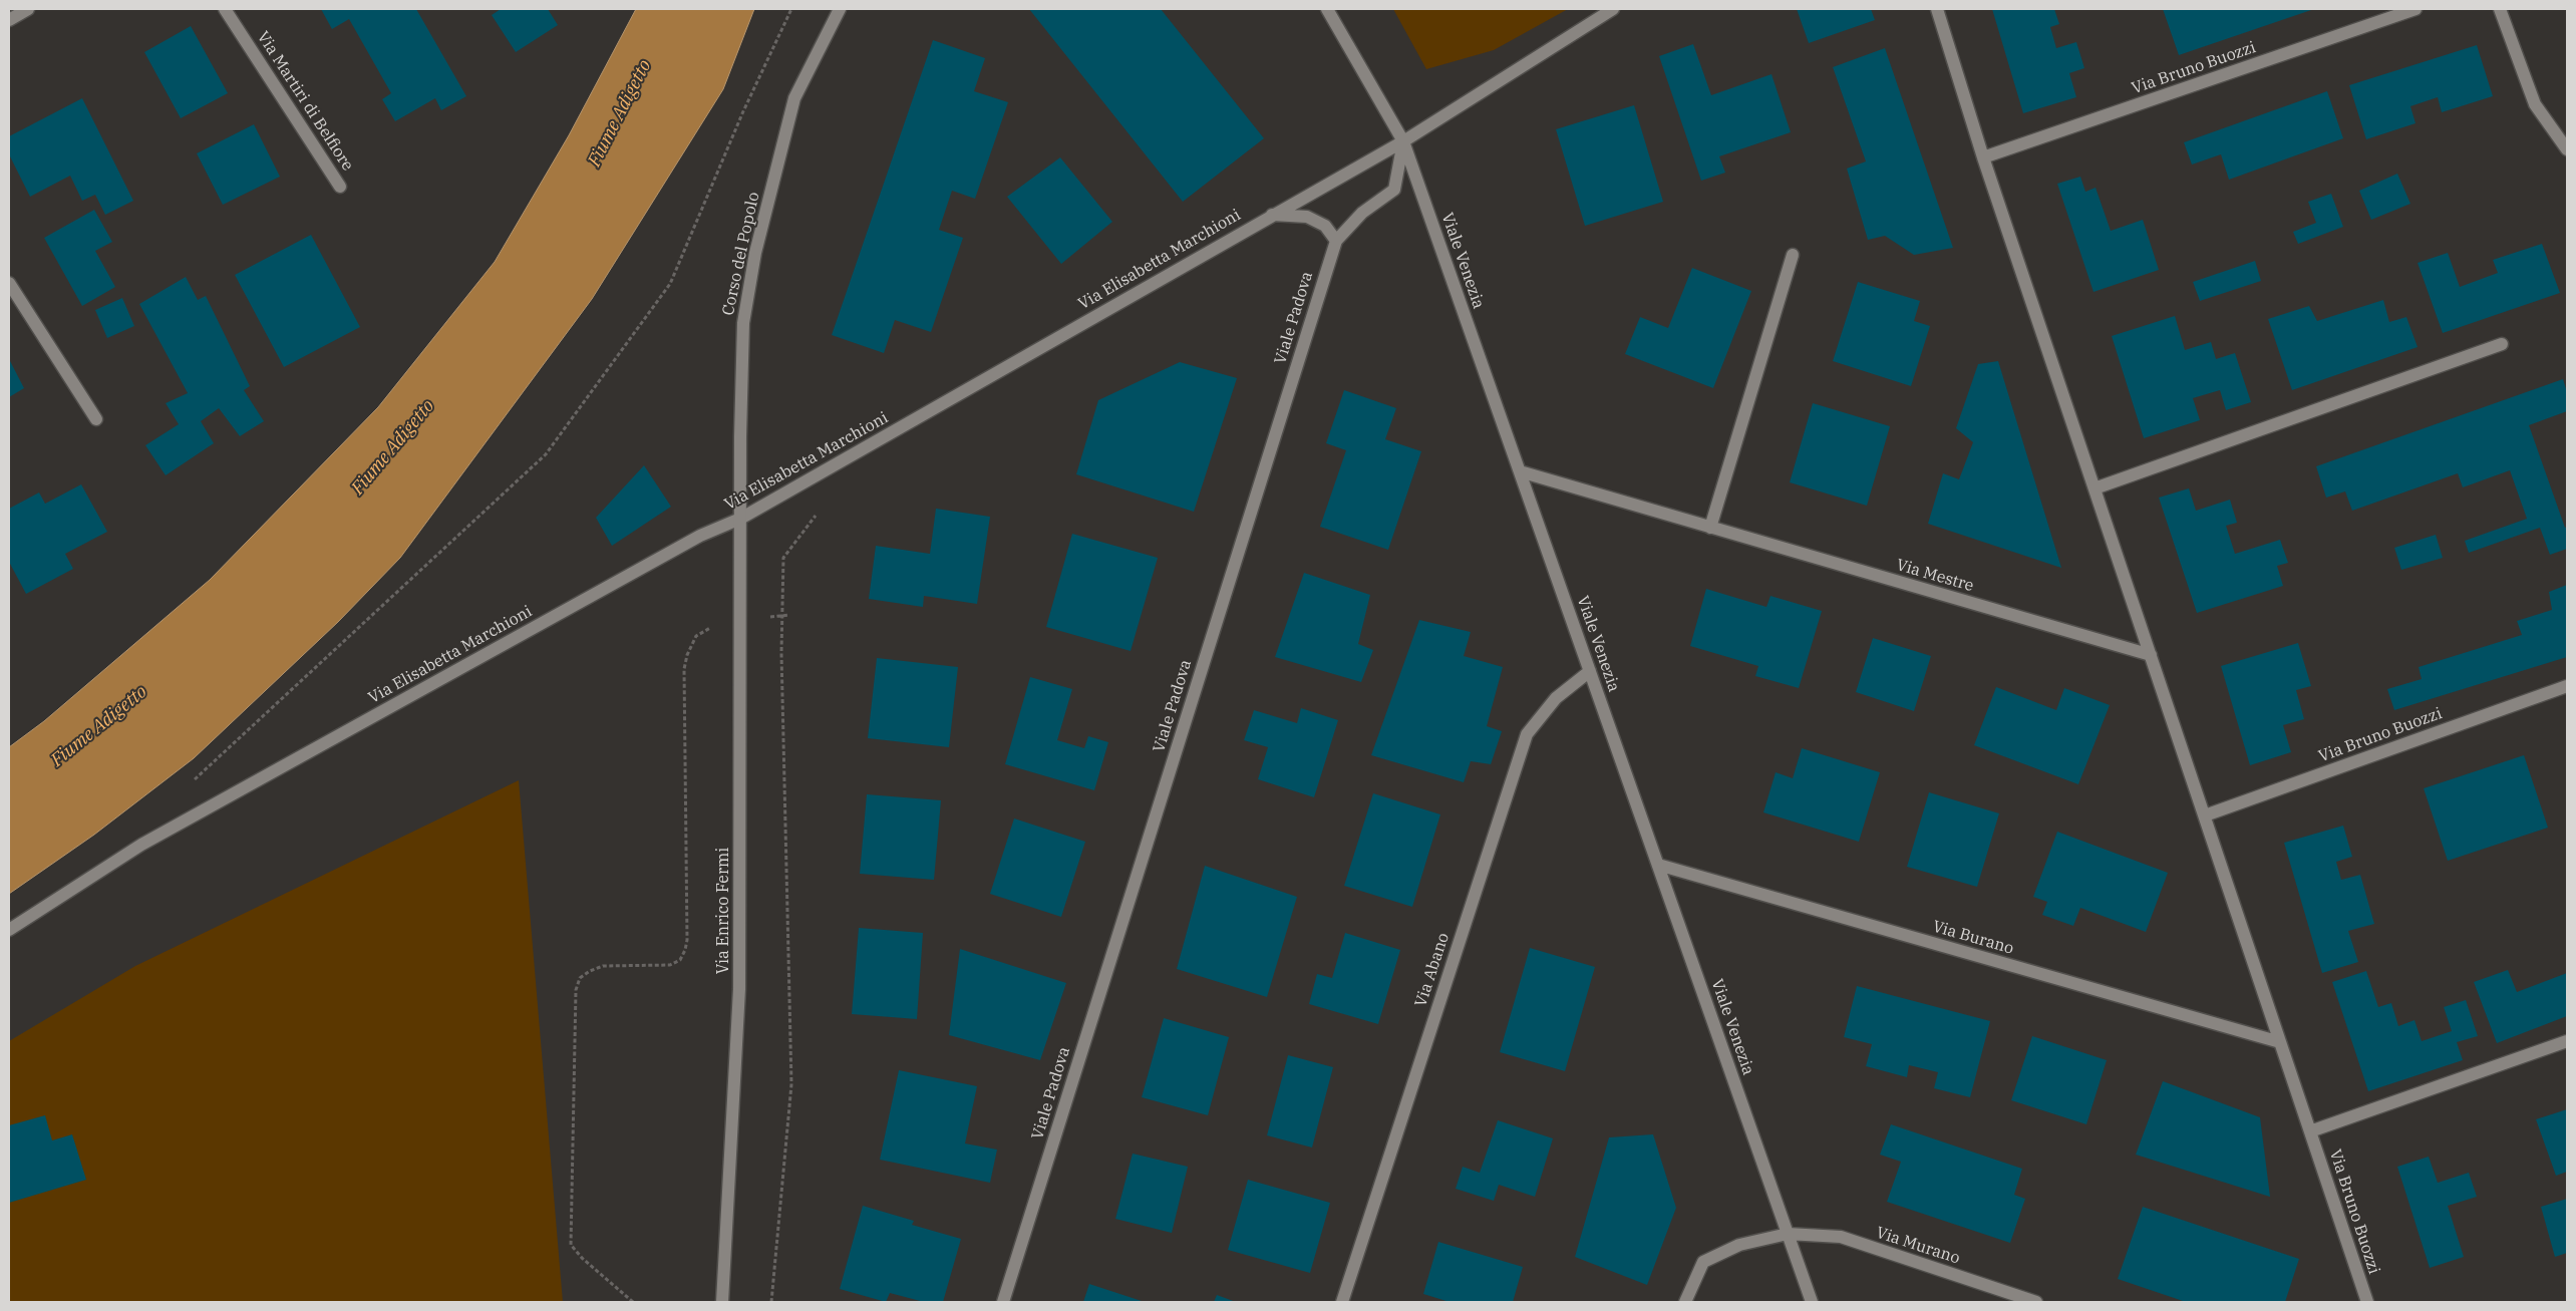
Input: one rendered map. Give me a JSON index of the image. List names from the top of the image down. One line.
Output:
{"streets":{"street":["Via Bruno Buozzi","Via Martiri di Belfiore","Corso del Popolo","Via Elisabetta Marchioni","Viale Venezia","Viale Padova","Via Mestre","Via Enrico Fermi","Via Burano","Via Abano","Via Murano"]},"crossings":[["Via Bruno Buozzi","Via Mestre"],["Via Bruno Buozzi","Via Burano"],["Corso del Popolo","Via Elisabetta Marchioni"],["Corso del Popolo","Via Enrico Fermi"],["Via Elisabetta Marchioni","Viale Venezia"],["Via Elisabetta Marchioni","Viale Padova"],["Via Elisabetta Marchioni","Via Enrico Fermi"],["Viale Venezia","Viale Padova"],["Viale Venezia","Via Mestre"],["Viale Venezia","Via Burano"],["Viale Venezia","Via Abano"],["Viale Venezia","Via Murano"]],"water":["Fiume Adigetto"]}
